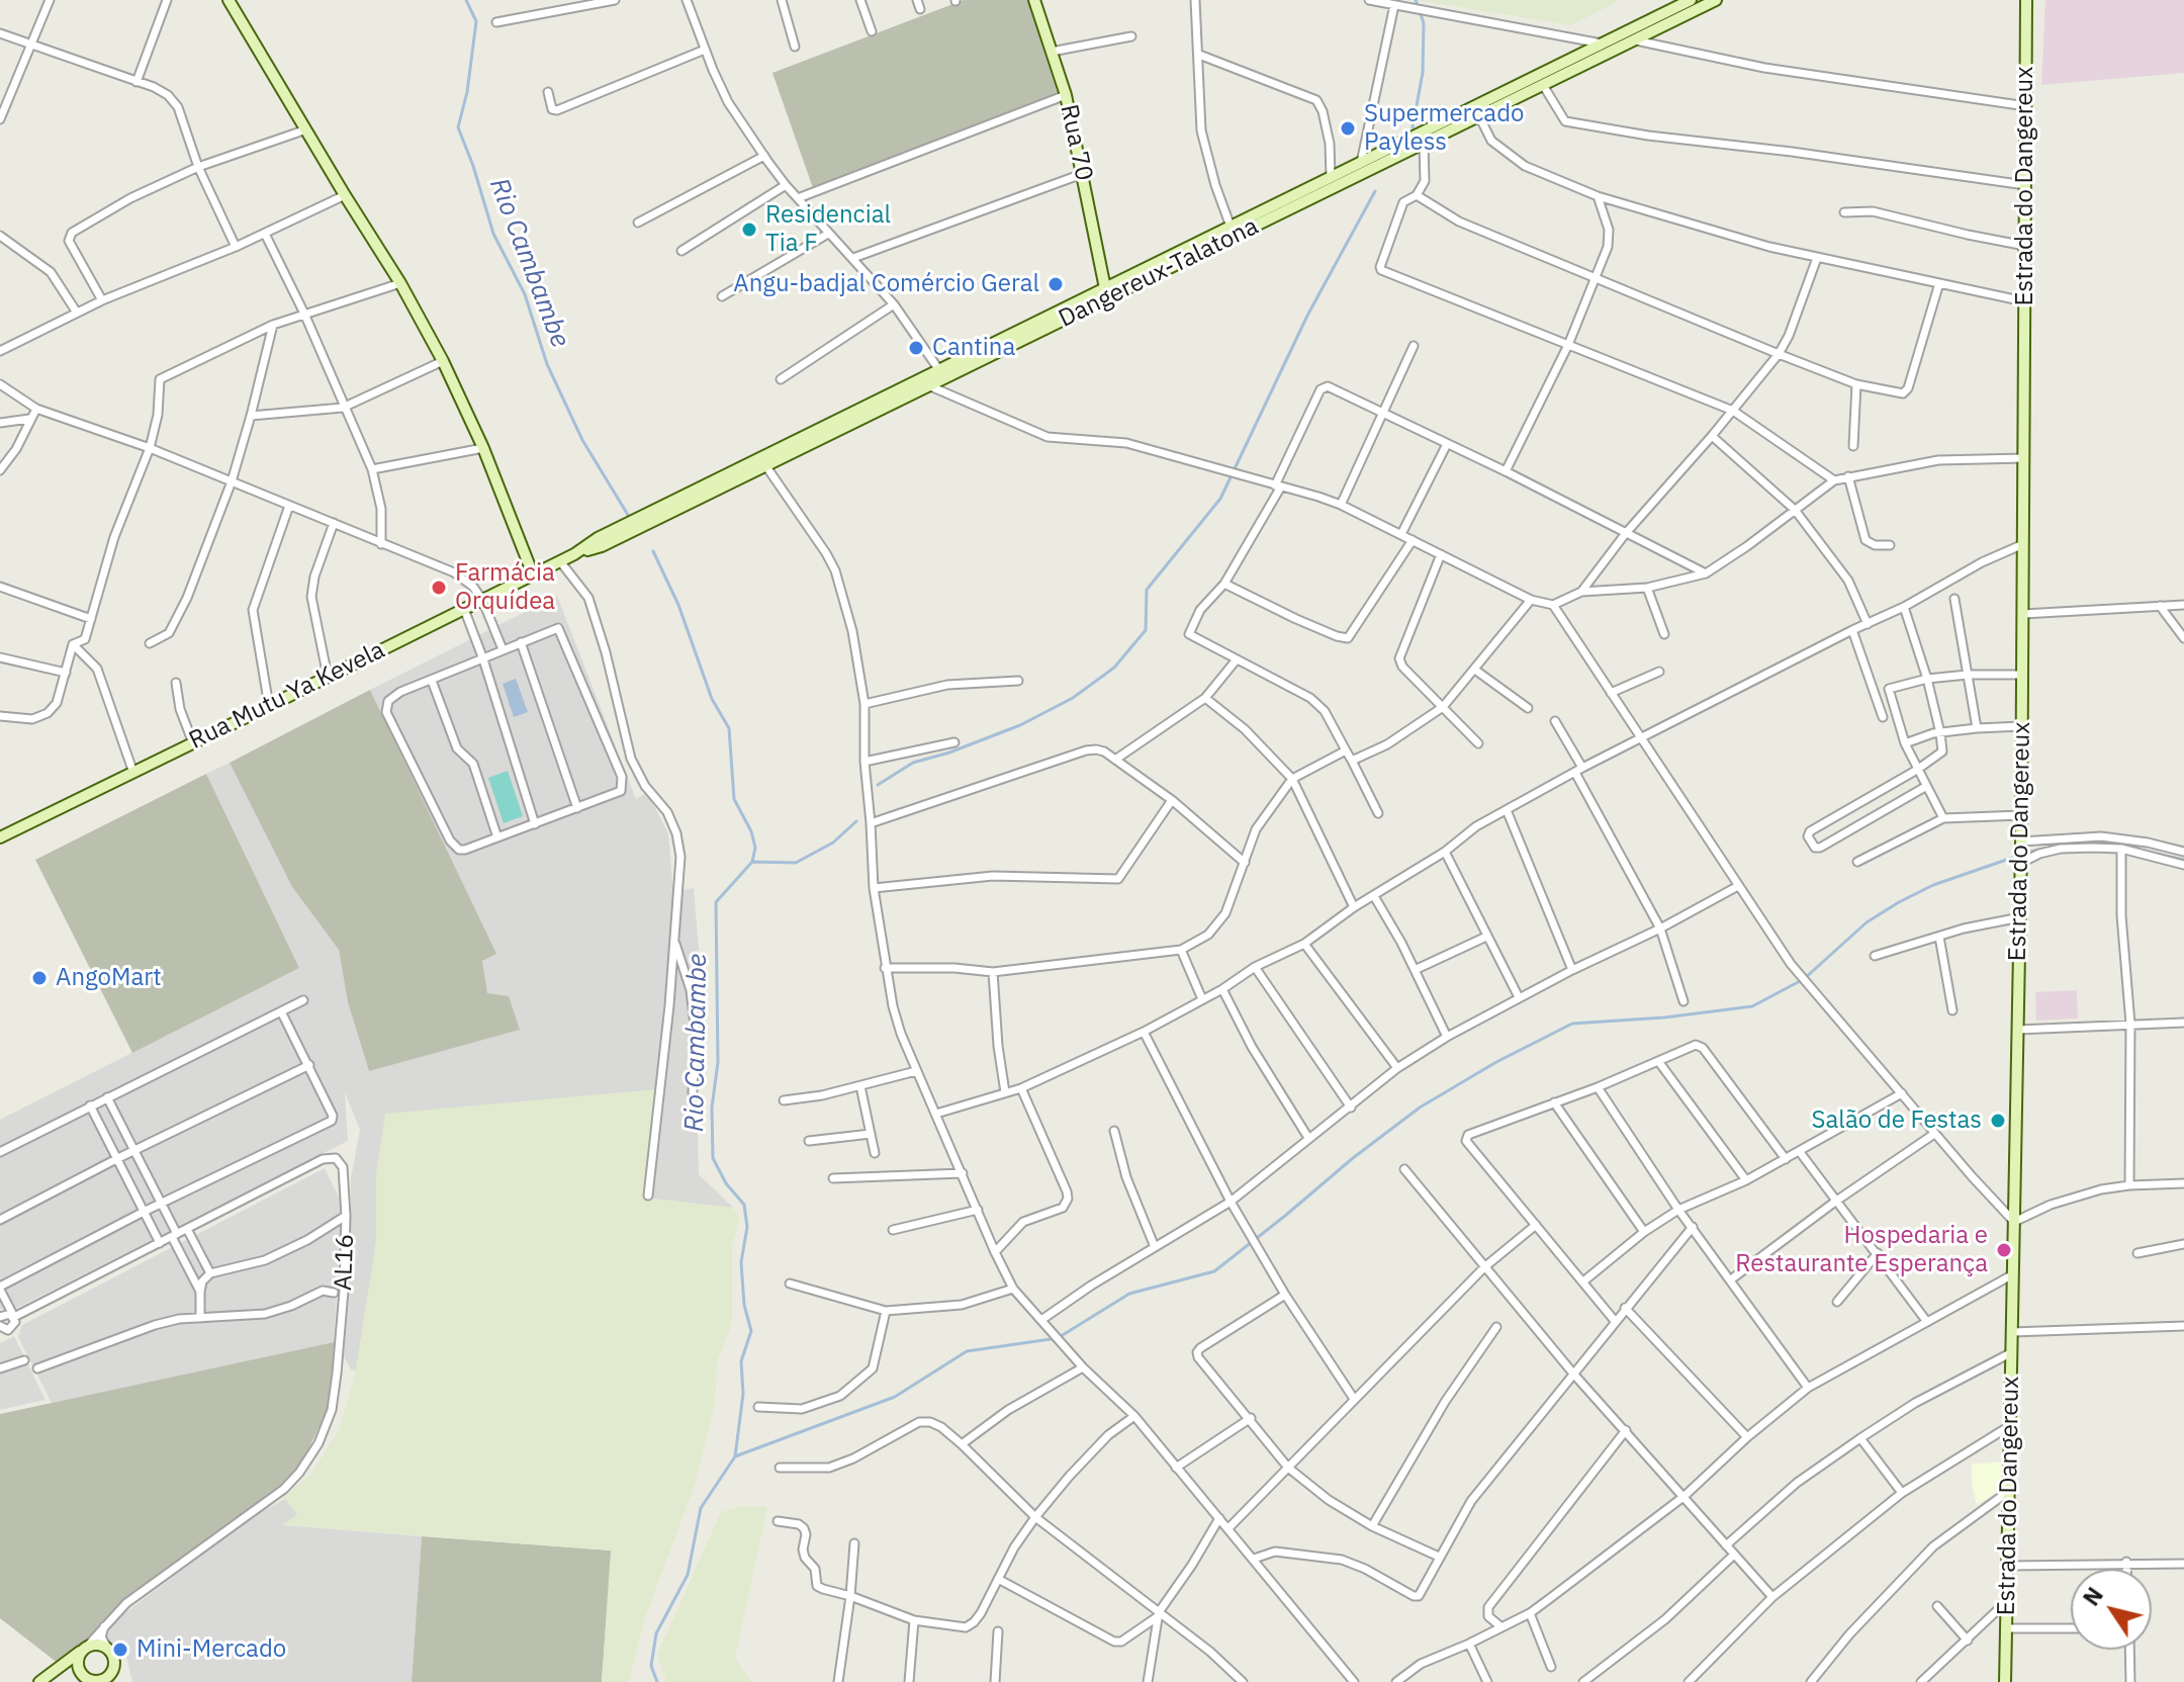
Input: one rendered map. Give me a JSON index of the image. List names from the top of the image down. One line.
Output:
{"streets":{"main road":["Rua 70","Estrada do Dangereux","Dangereux-Talatona","Rua Mutu Ya Kevela"],"street":["AL16"]},"crossings":[["Rua 70","Dangereux-Talatona"],["Dangereux-Talatona","Rua Mutu Ya Kevela"]],"water":["Rio Cambambe"],"places":["Supermercado Payless","Residencial Tia F","Angu-badjal Comércio Geral","Cantina","Farmácia Orquídea","AngoMart","Salão de Festas","Hospedaria e Restaurante Esperança","Mini-Mercado"],"north":"top left"}
